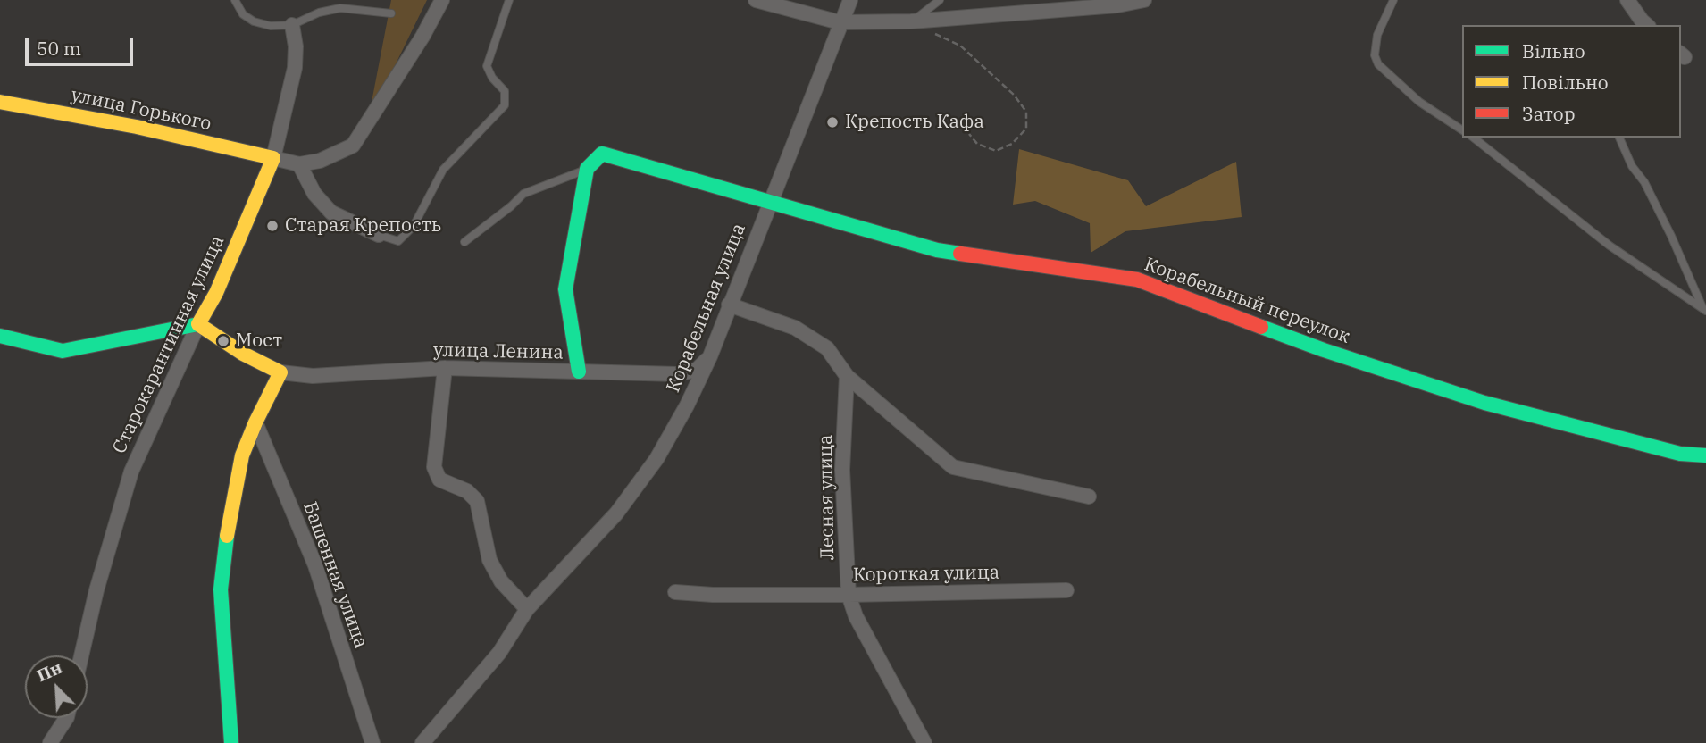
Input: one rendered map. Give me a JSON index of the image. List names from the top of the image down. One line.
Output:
{"streets":{"street":["улица Горького","Корабельный переулок","Корабельная улица","Старокарантинная улица","улица Ленина","Лесная улица","Короткая улица","Башенная улица"]},"crossings":[["улица Горького","Старокарантинная улица"],["Корабельный переулок","Корабельная улица"],["Корабельная улица","улица Ленина"],["Лесная улица","Короткая улица"]],"places":["Крепость Кафа","Старая Крепость","Мост"],"legend":["Вільно","Повільно","Затор"],"scale_bar":"50 m","north":"top left"}
